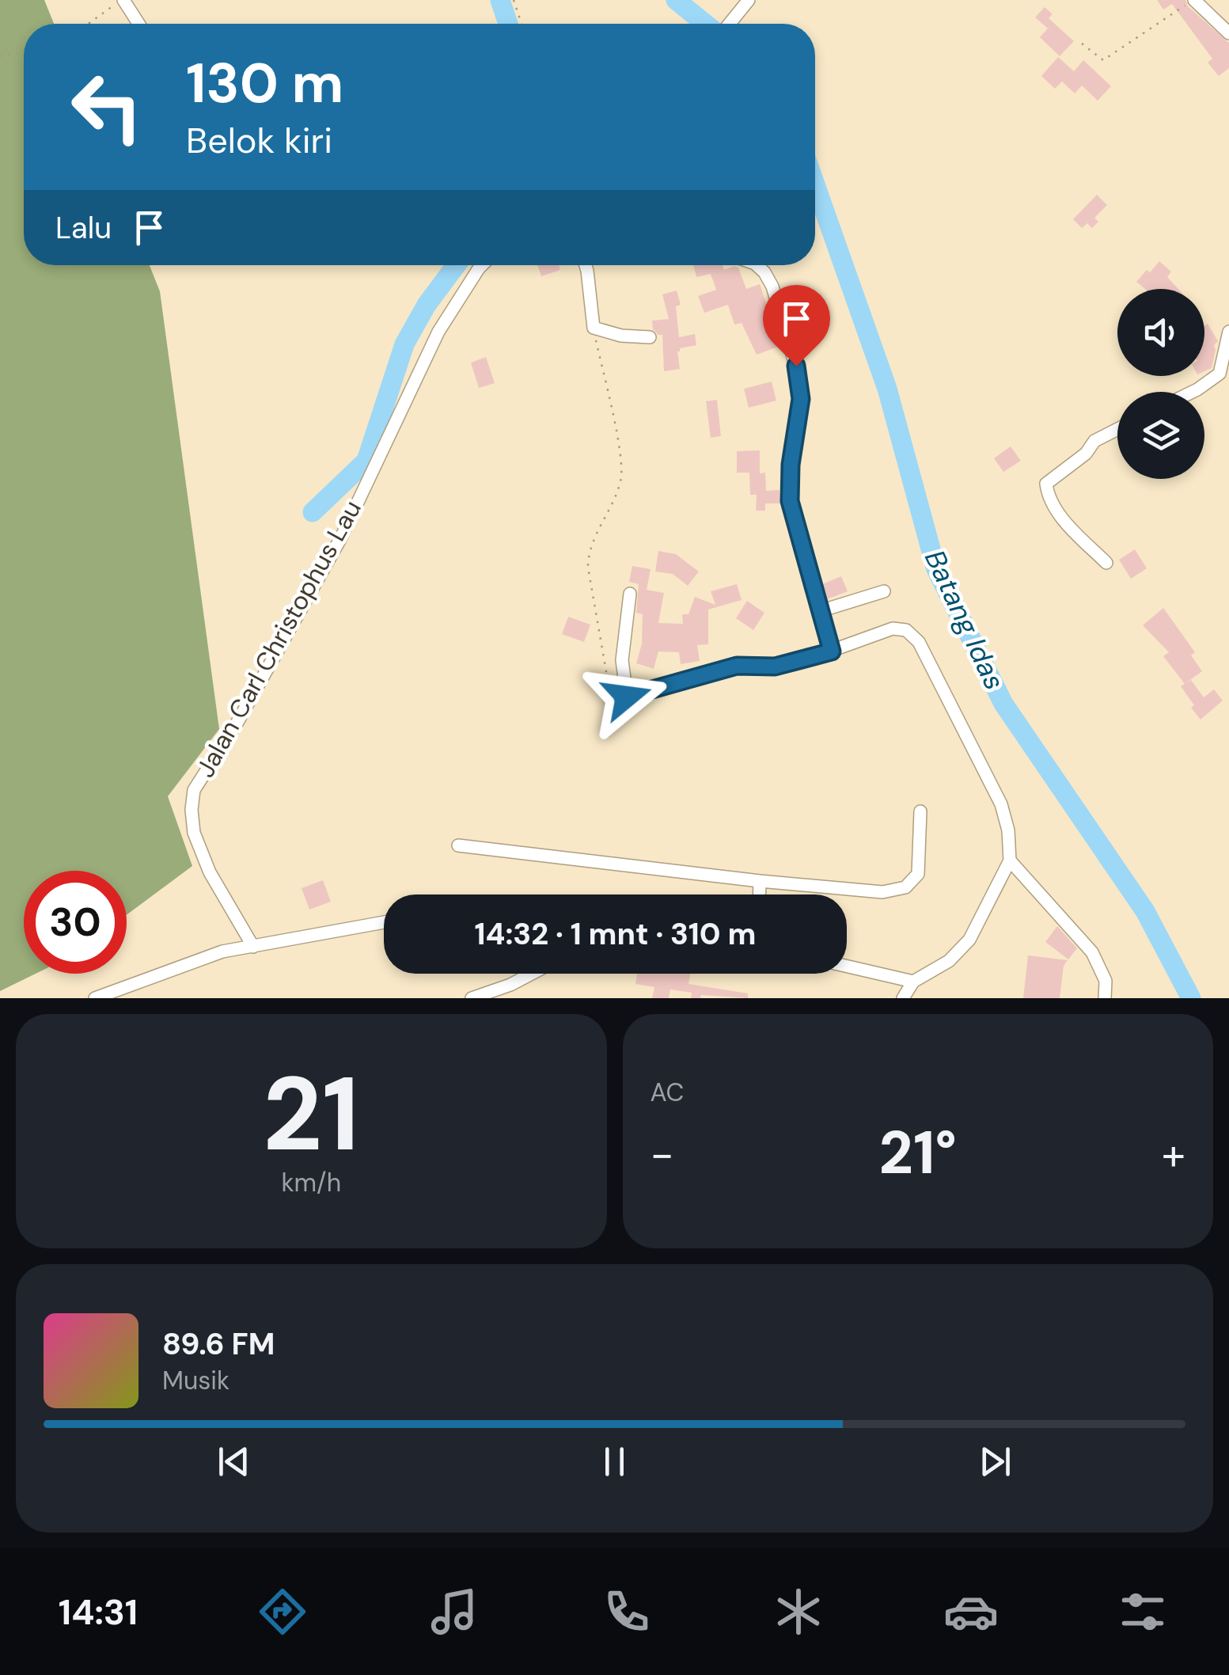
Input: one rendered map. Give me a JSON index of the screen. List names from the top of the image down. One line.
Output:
{"streets":{"street":["Jalan Carl Christophus Lau"]},"water":["Batang Idas"],"page":{"turn":["130 m","Belok kiri"],"then":"Lalu","limit":"30","trip":"14:32 · 1 mnt · 310 m","tile":[["21","km/h"],"AC"],"heat":["−","21°","+"],"song":["89.6 FM","Musik"],"tabs":"14:31"}}
